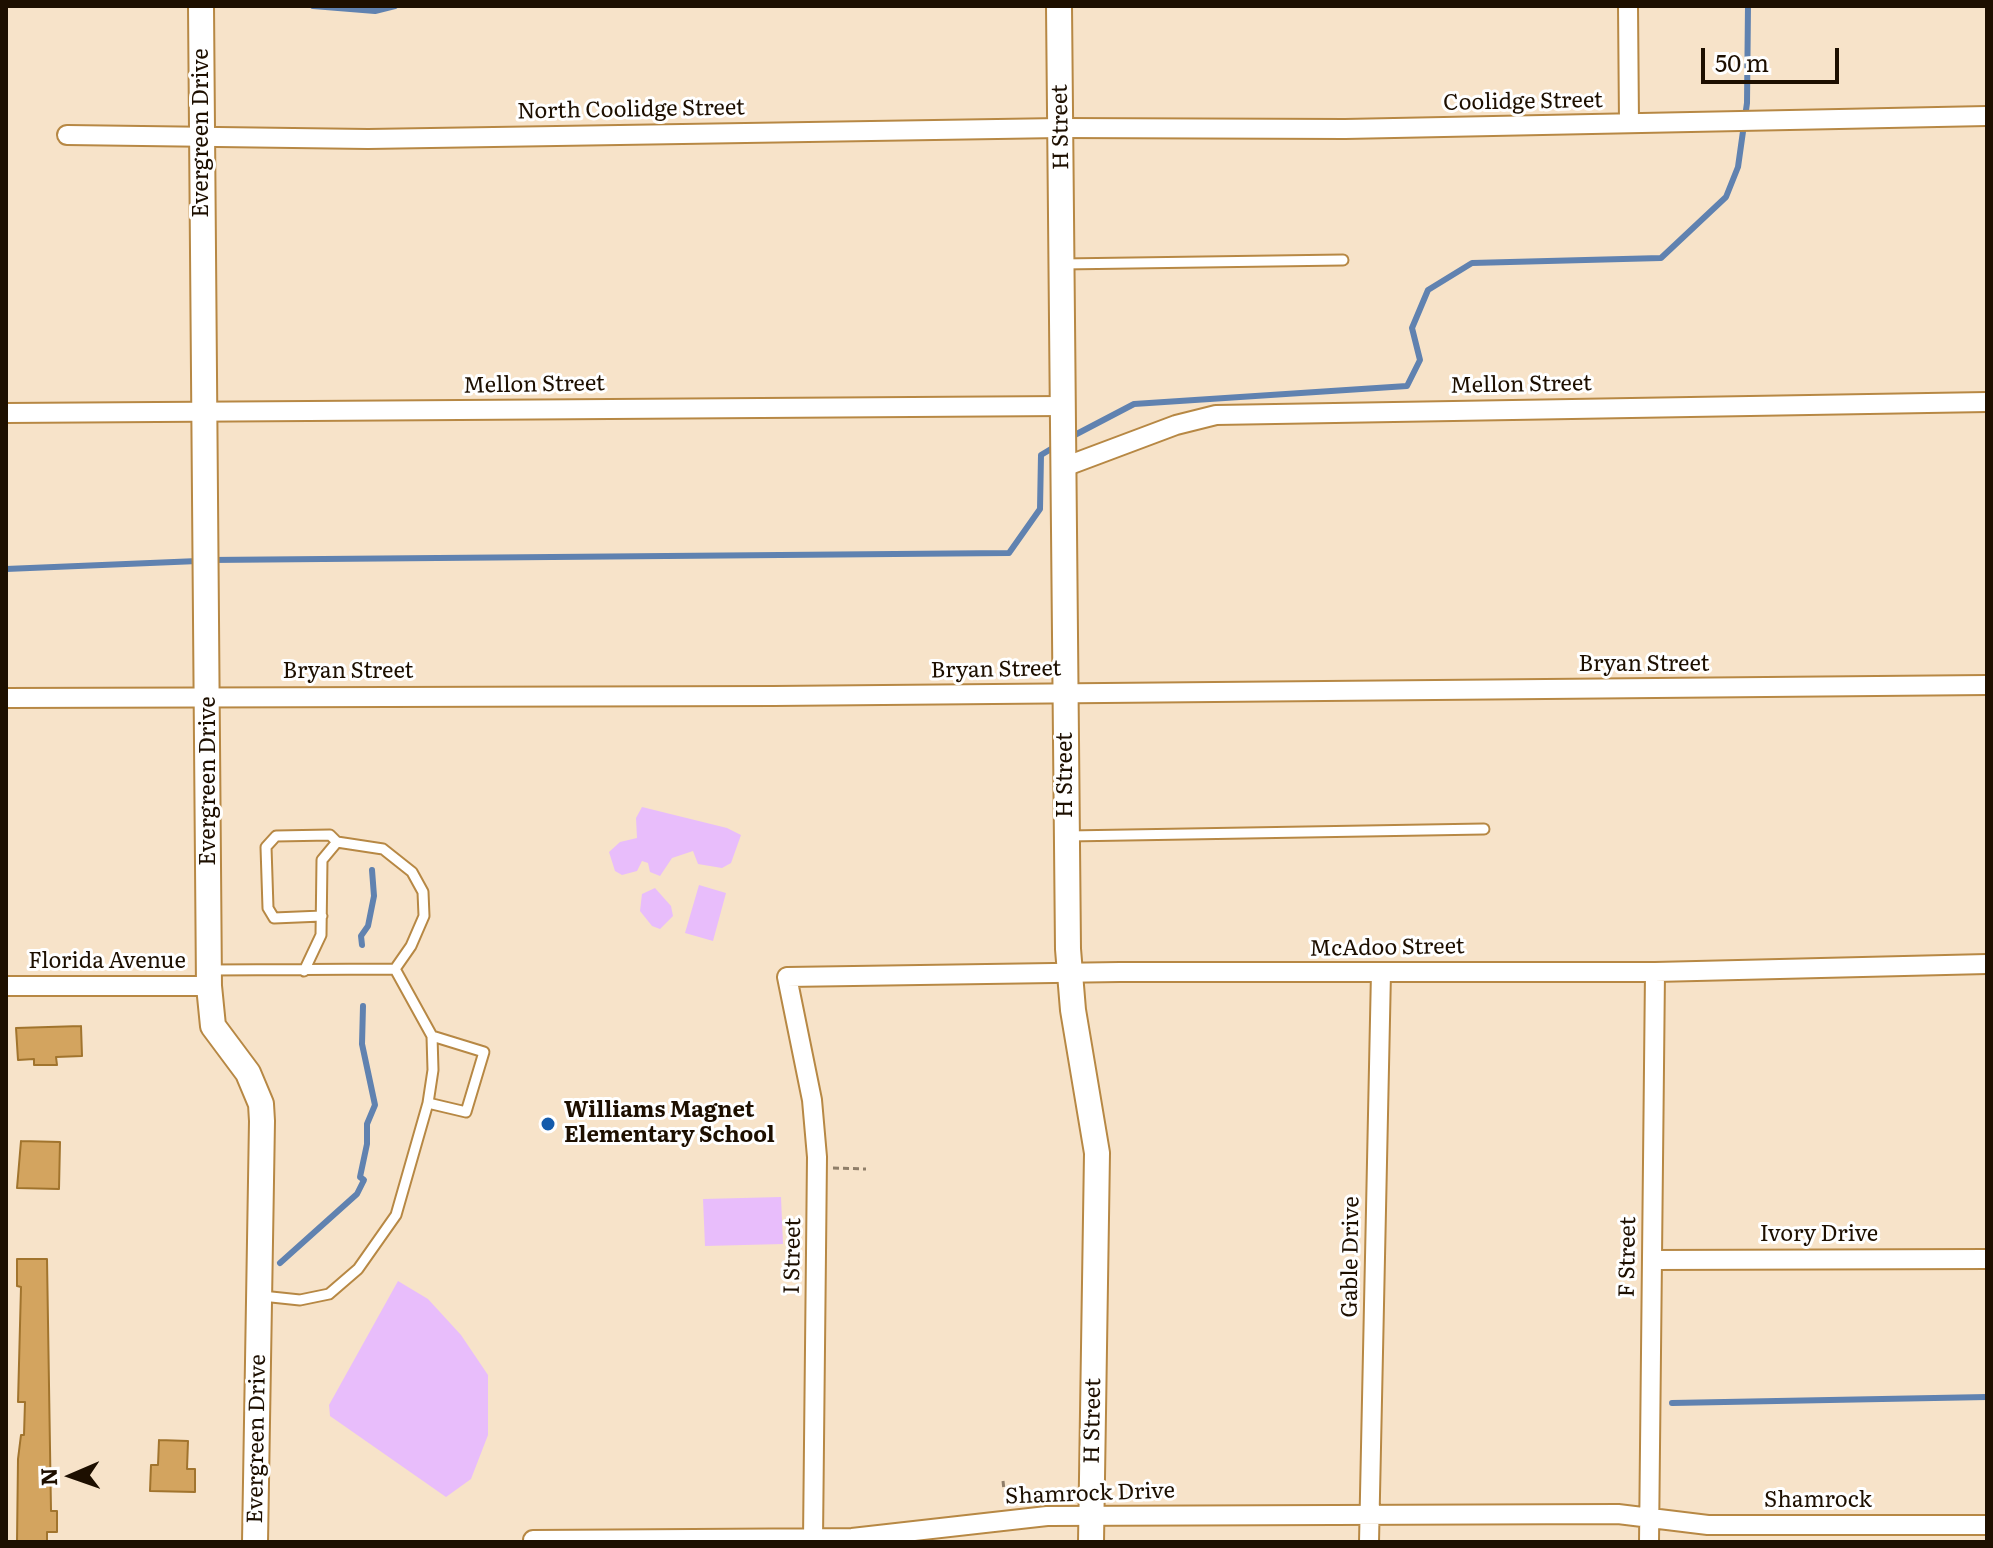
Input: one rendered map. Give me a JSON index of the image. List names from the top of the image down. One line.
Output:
{"streets":{"street":["Coolidge Street","North Coolidge Street","H Street","Evergreen Drive","Mellon Street","Bryan Street","McAdoo Street","Florida Avenue","Ivory Drive","I Street","Gable Drive","F Street","Shamrock Drive","Shamrock"]},"crossings":[["Coolidge Street","North Coolidge Street"],["Coolidge Street","H Street"],["North Coolidge Street","H Street"],["North Coolidge Street","Evergreen Drive"],["H Street","Mellon Street"],["H Street","Bryan Street"],["H Street","McAdoo Street"],["H Street","Shamrock Drive"],["Evergreen Drive","Mellon Street"],["Evergreen Drive","Bryan Street"],["Evergreen Drive","Florida Avenue"],["McAdoo Street","I Street"],["McAdoo Street","Gable Drive"],["McAdoo Street","F Street"],["Ivory Drive","F Street"],["I Street","Shamrock Drive"],["Gable Drive","Shamrock Drive"],["F Street","Shamrock Drive"],["F Street","Shamrock"],["Shamrock Drive","Shamrock"]],"places":["Williams Magnet Elementary School"],"scale_bar":"50 m","north":"left"}
